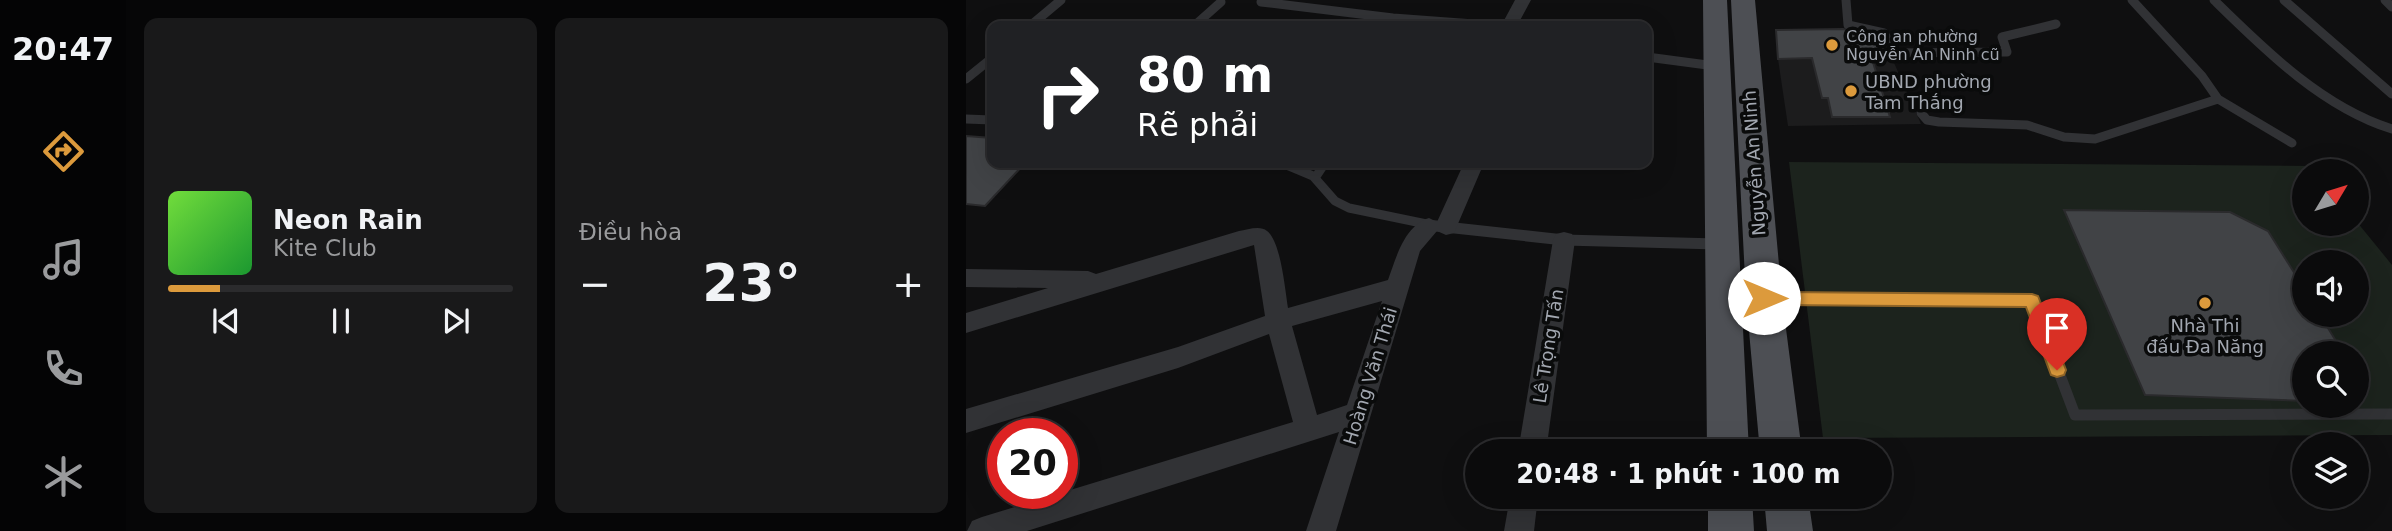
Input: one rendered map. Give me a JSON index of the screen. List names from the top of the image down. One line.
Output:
{"streets":{"main road":["Nguyễn An Ninh"],"street":["Lê Trọng Tấn","Hoàng Văn Thái"]},"places":["Công an phường Nguyễn An Ninh cũ","UBND phường Tam Thắng","Nhà Thi đấu Đa Năng"],"north":"top right","page":{"tabs":"20:47","tile":"Điều hòa","turn":["80 m","Rẽ phải"],"song":["Neon Rain","Kite Club"],"heat":["−","23°","+"],"limit":"20","trip":"20:48 · 1 phút · 100 m"}}
